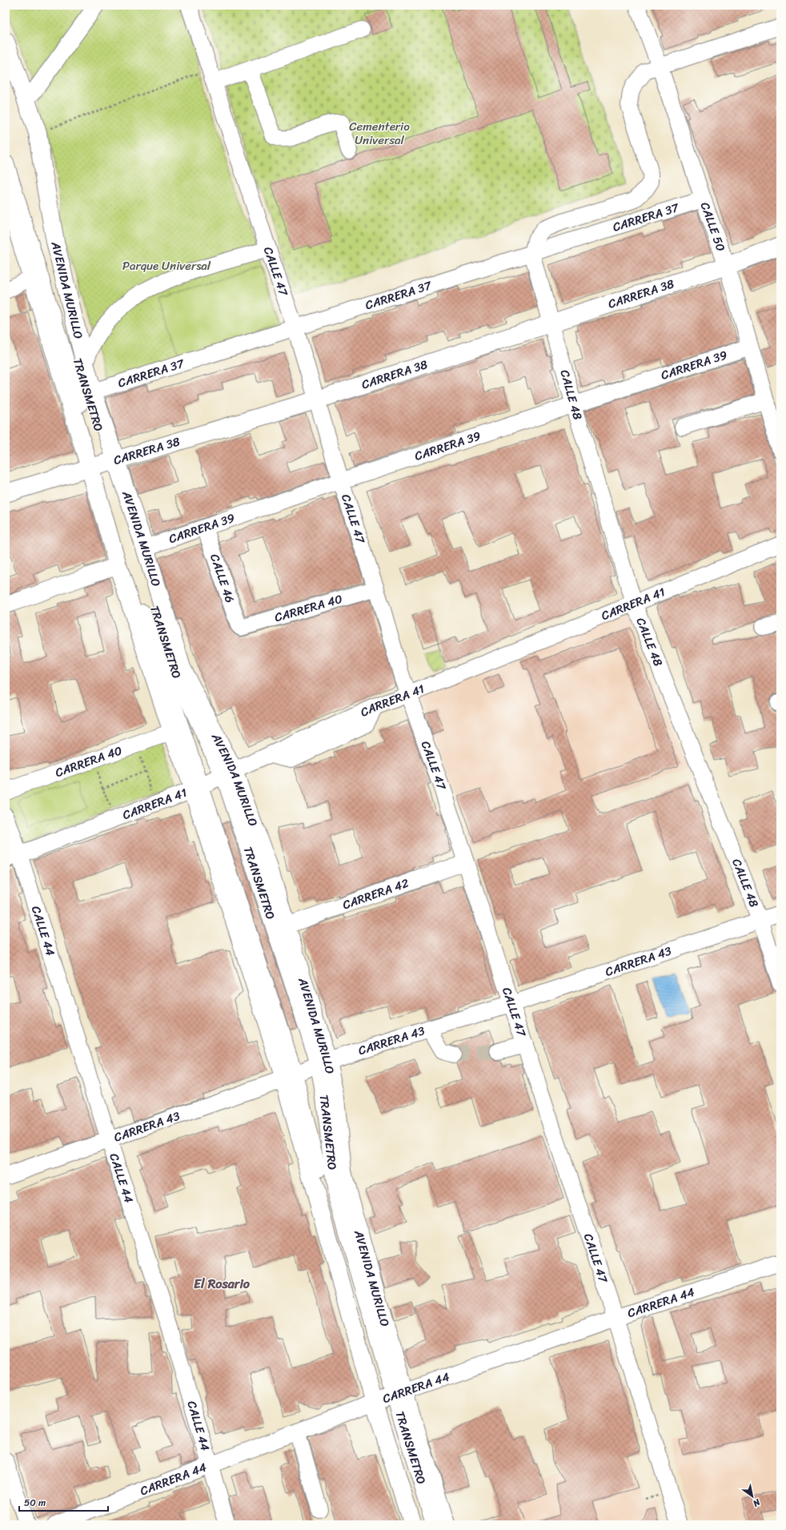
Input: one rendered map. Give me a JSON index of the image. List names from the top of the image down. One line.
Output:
{"streets":{"main road":["AVENIDA MURILLO","CARRERA 38"],"street":["CARRERA 37","CALLE 50","CALLE 47","CARRERA 39","TRANSMETRO","CALLE 48","CALLE 46","CARRERA 41","CARRERA 40","CARRERA 42","CALLE 44","CARRERA 43","CARRERA 44"]},"crossings":[["CARRERA 37","CALLE 50"],["CARRERA 37","CALLE 47"],["CARRERA 37","AVENIDA MURILLO"],["CARRERA 37","CALLE 48"],["CALLE 50","CARRERA 38"],["CALLE 50","CARRERA 39"],["CALLE 47","CARRERA 38"],["CALLE 47","CARRERA 39"],["CALLE 47","CARRERA 41"],["CALLE 47","CARRERA 40"],["CALLE 47","CARRERA 42"],["CALLE 47","CARRERA 43"],["CALLE 47","CARRERA 44"],["AVENIDA MURILLO","CARRERA 38"],["AVENIDA MURILLO","CARRERA 39"],["AVENIDA MURILLO","TRANSMETRO"],["AVENIDA MURILLO","CARRERA 41"],["AVENIDA MURILLO","CARRERA 40"],["AVENIDA MURILLO","CARRERA 42"],["AVENIDA MURILLO","CARRERA 43"],["AVENIDA MURILLO","CARRERA 44"],["CARRERA 38","TRANSMETRO"],["CARRERA 38","CALLE 48"],["CARRERA 39","CALLE 48"],["CARRERA 39","CALLE 46"],["TRANSMETRO","CARRERA 41"],["TRANSMETRO","CARRERA 43"],["TRANSMETRO","CARRERA 44"],["CALLE 48","CARRERA 41"],["CALLE 48","CARRERA 43"],["CALLE 46","CARRERA 40"],["CARRERA 41","CALLE 44"],["CALLE 44","CARRERA 43"],["CALLE 44","CARRERA 44"]],"districts":["El Rosario"],"parks":["Cementerio Universal","Parque Universal"],"scale_bar":"50 m","north":"bottom right"}
